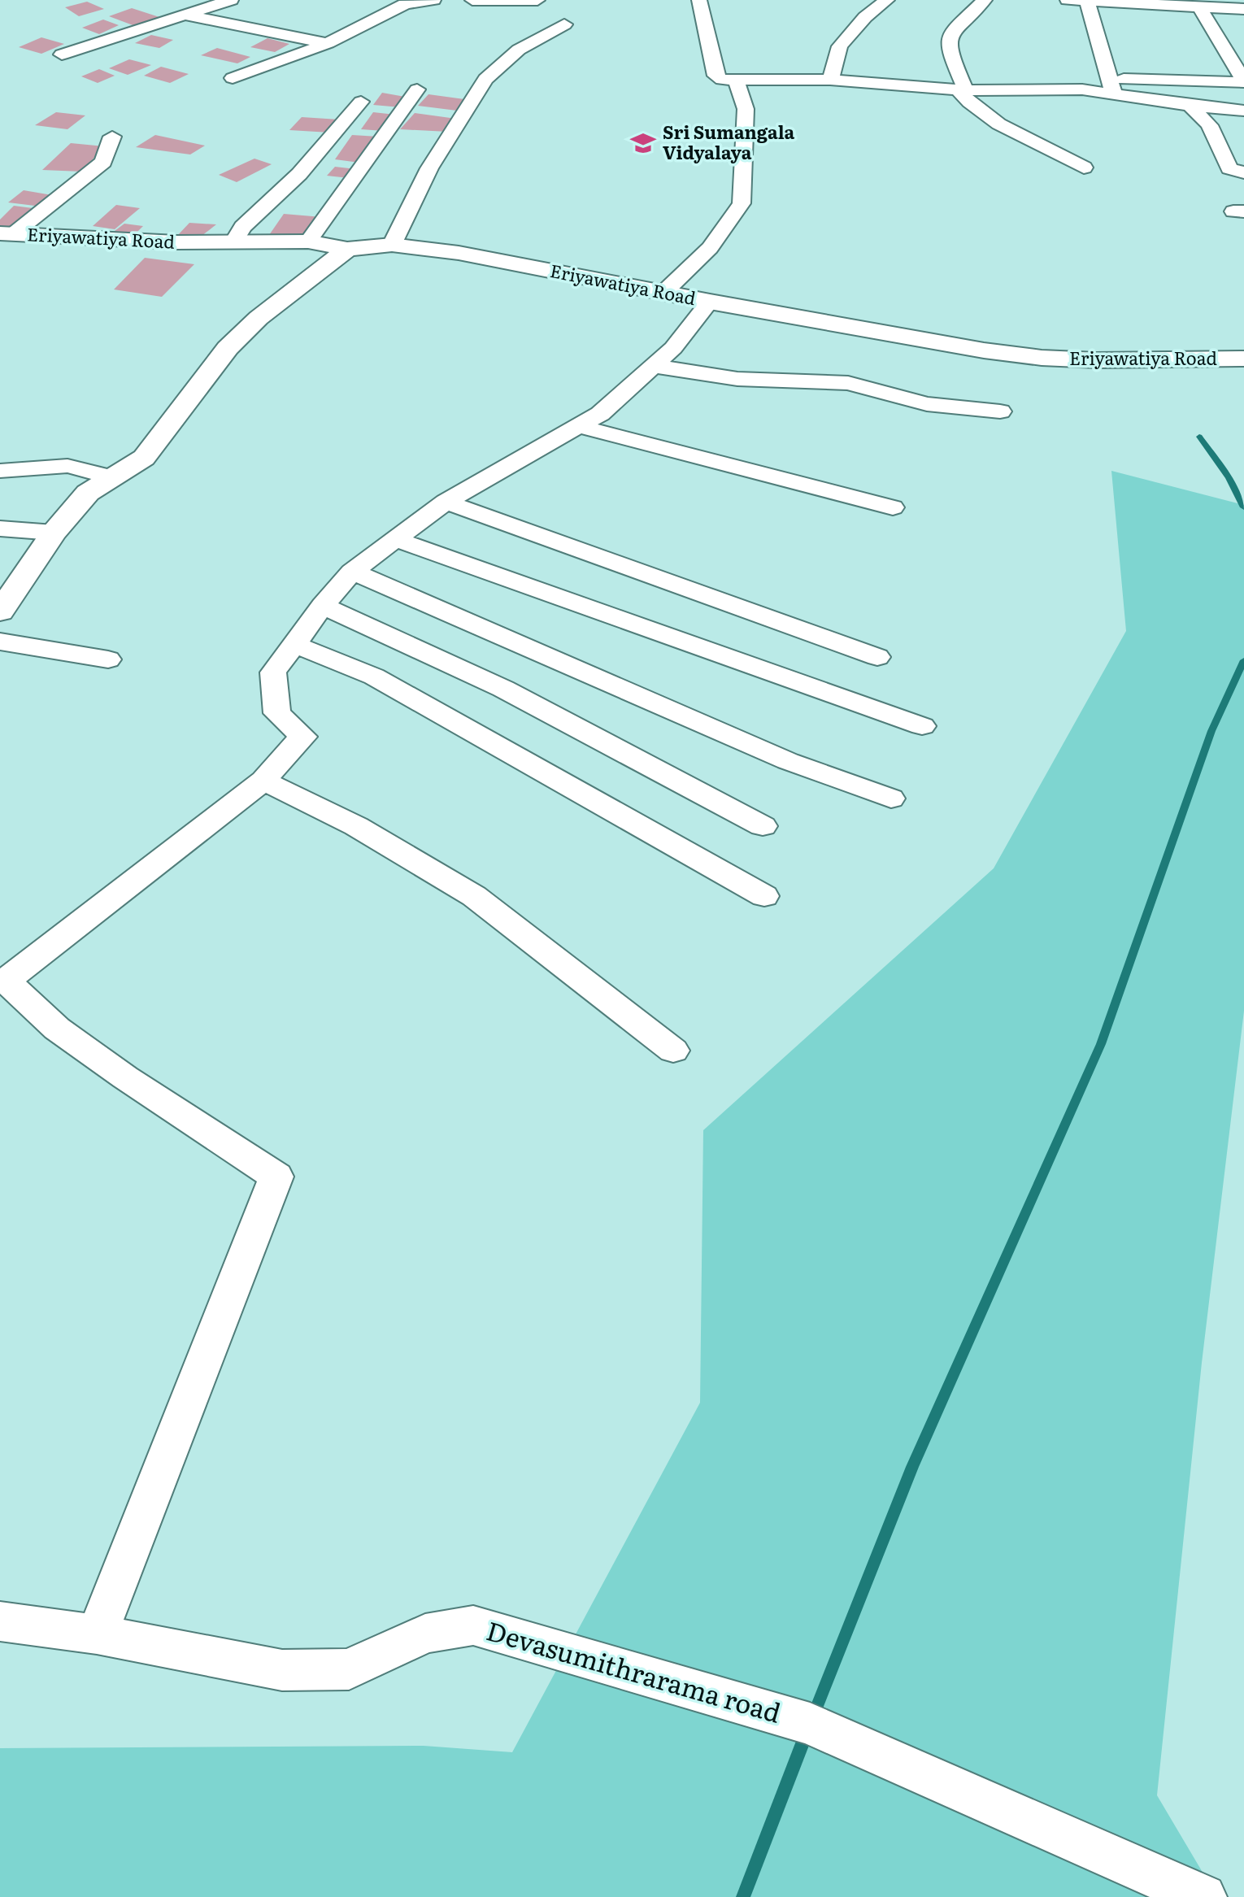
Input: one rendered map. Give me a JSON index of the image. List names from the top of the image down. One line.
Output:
{"streets":{"street":["Eriyawatiya Road","Devasumithrarama road"]},"places":{"school or university":["Sri Sumangala Vidyalaya"]}}
